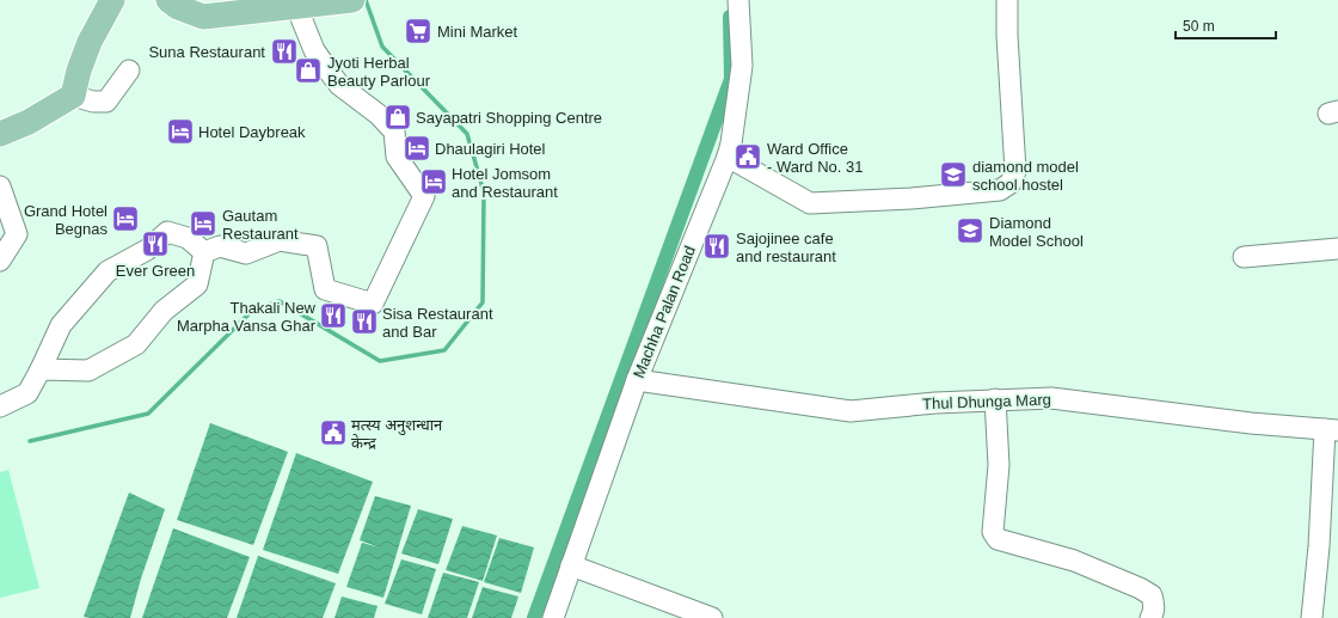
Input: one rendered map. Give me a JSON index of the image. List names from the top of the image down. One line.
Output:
{"streets":{"street":["Machha Palan Road","Thul Dhunga Marg"]},"crossings":[["Machha Palan Road","Thul Dhunga Marg"]],"places":{"supermarket":["Mini Market"],"restaurant":["Suna Restaurant","Ever Green","Sajojinee cafe and restaurant","Thakali New Marpha Vansa Ghar","Sisa Restaurant and Bar"],"shop":["Jyoti Herbal Beauty Parlour","Sayapatri Shopping Centre"],"hotel":["Hotel Daybreak","Dhaulagiri Hotel","Hotel Jomsom and Restaurant","Grand Hotel Begnas","Gautam Restaurant"],"public building":["Ward Office - Ward No. 31","मत्स्य अनुशन्धान केन्द्र"],"school or university":["diamond model school hostel","Diamond Model School"]},"scale_bar":"50 m"}
